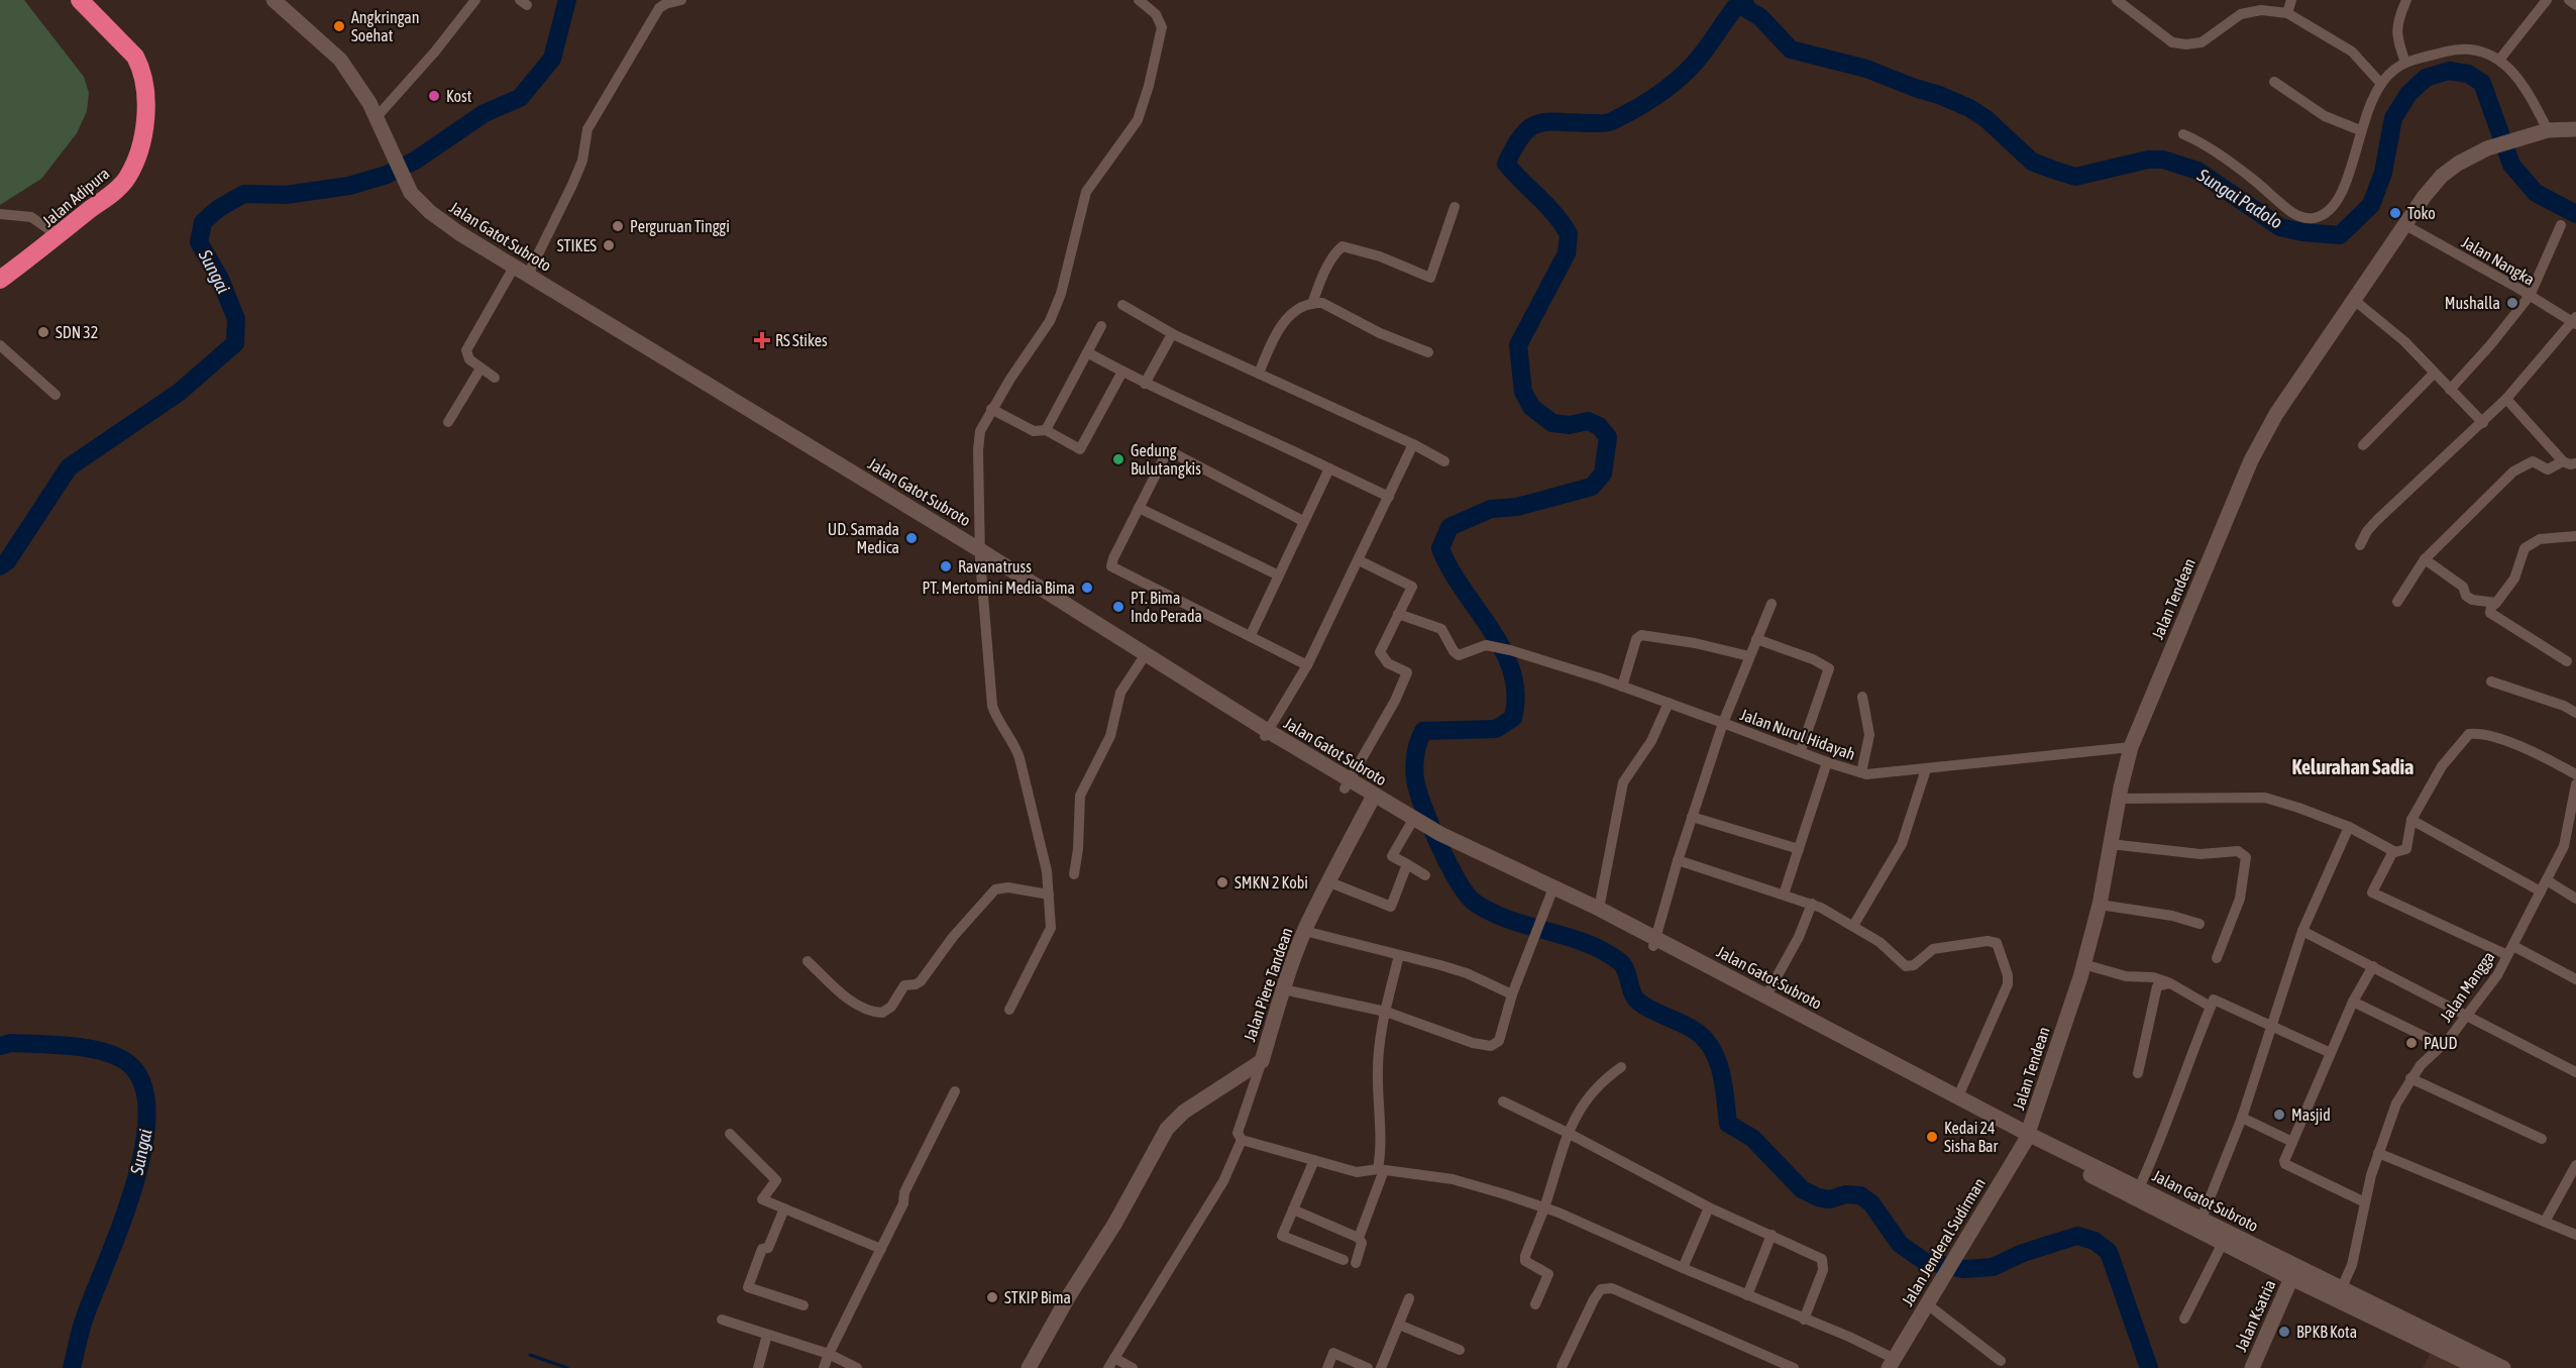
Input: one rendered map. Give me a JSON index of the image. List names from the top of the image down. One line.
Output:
{"streets":{"highway":["Jalan Adipura"],"street":["Jalan Gatot Subroto","Jalan Nangka","Jalan Tendean","Jalan Nurul Hidayah","Jalan Piere Tandean","Jalan Mangga","Jalan Jenderal Sudirman","Jalan Ksatria"]},"crossings":[["Jalan Gatot Subroto","Jalan Tendean"],["Jalan Gatot Subroto","Jalan Nurul Hidayah"],["Jalan Gatot Subroto","Jalan Piere Tandean"],["Jalan Gatot Subroto","Jalan Mangga"],["Jalan Gatot Subroto","Jalan Jenderal Sudirman"],["Jalan Gatot Subroto","Jalan Ksatria"],["Jalan Nangka","Jalan Tendean"],["Jalan Tendean","Jalan Nurul Hidayah"],["Jalan Tendean","Jalan Jenderal Sudirman"]],"districts":["Kelurahan Sadia"],"water":["Sungai Padolo","Sungai"],"places":{"other":["Angkringan Soehat","Kost","Toko","Perguruan Tinggi","STIKES","Mushalla","SDN 32","Gedung Bulutangkis","UD. Samada Medica","Ravanatruss","PT. Mertomini Media Bima","PT. Bima Indo Perada","SMKN 2 Kobi","PAUD","Masjid","Kedai 24 Sisha Bar","STKIP Bima","BPKB Kota"],"health":["RS Stikes"]}}
